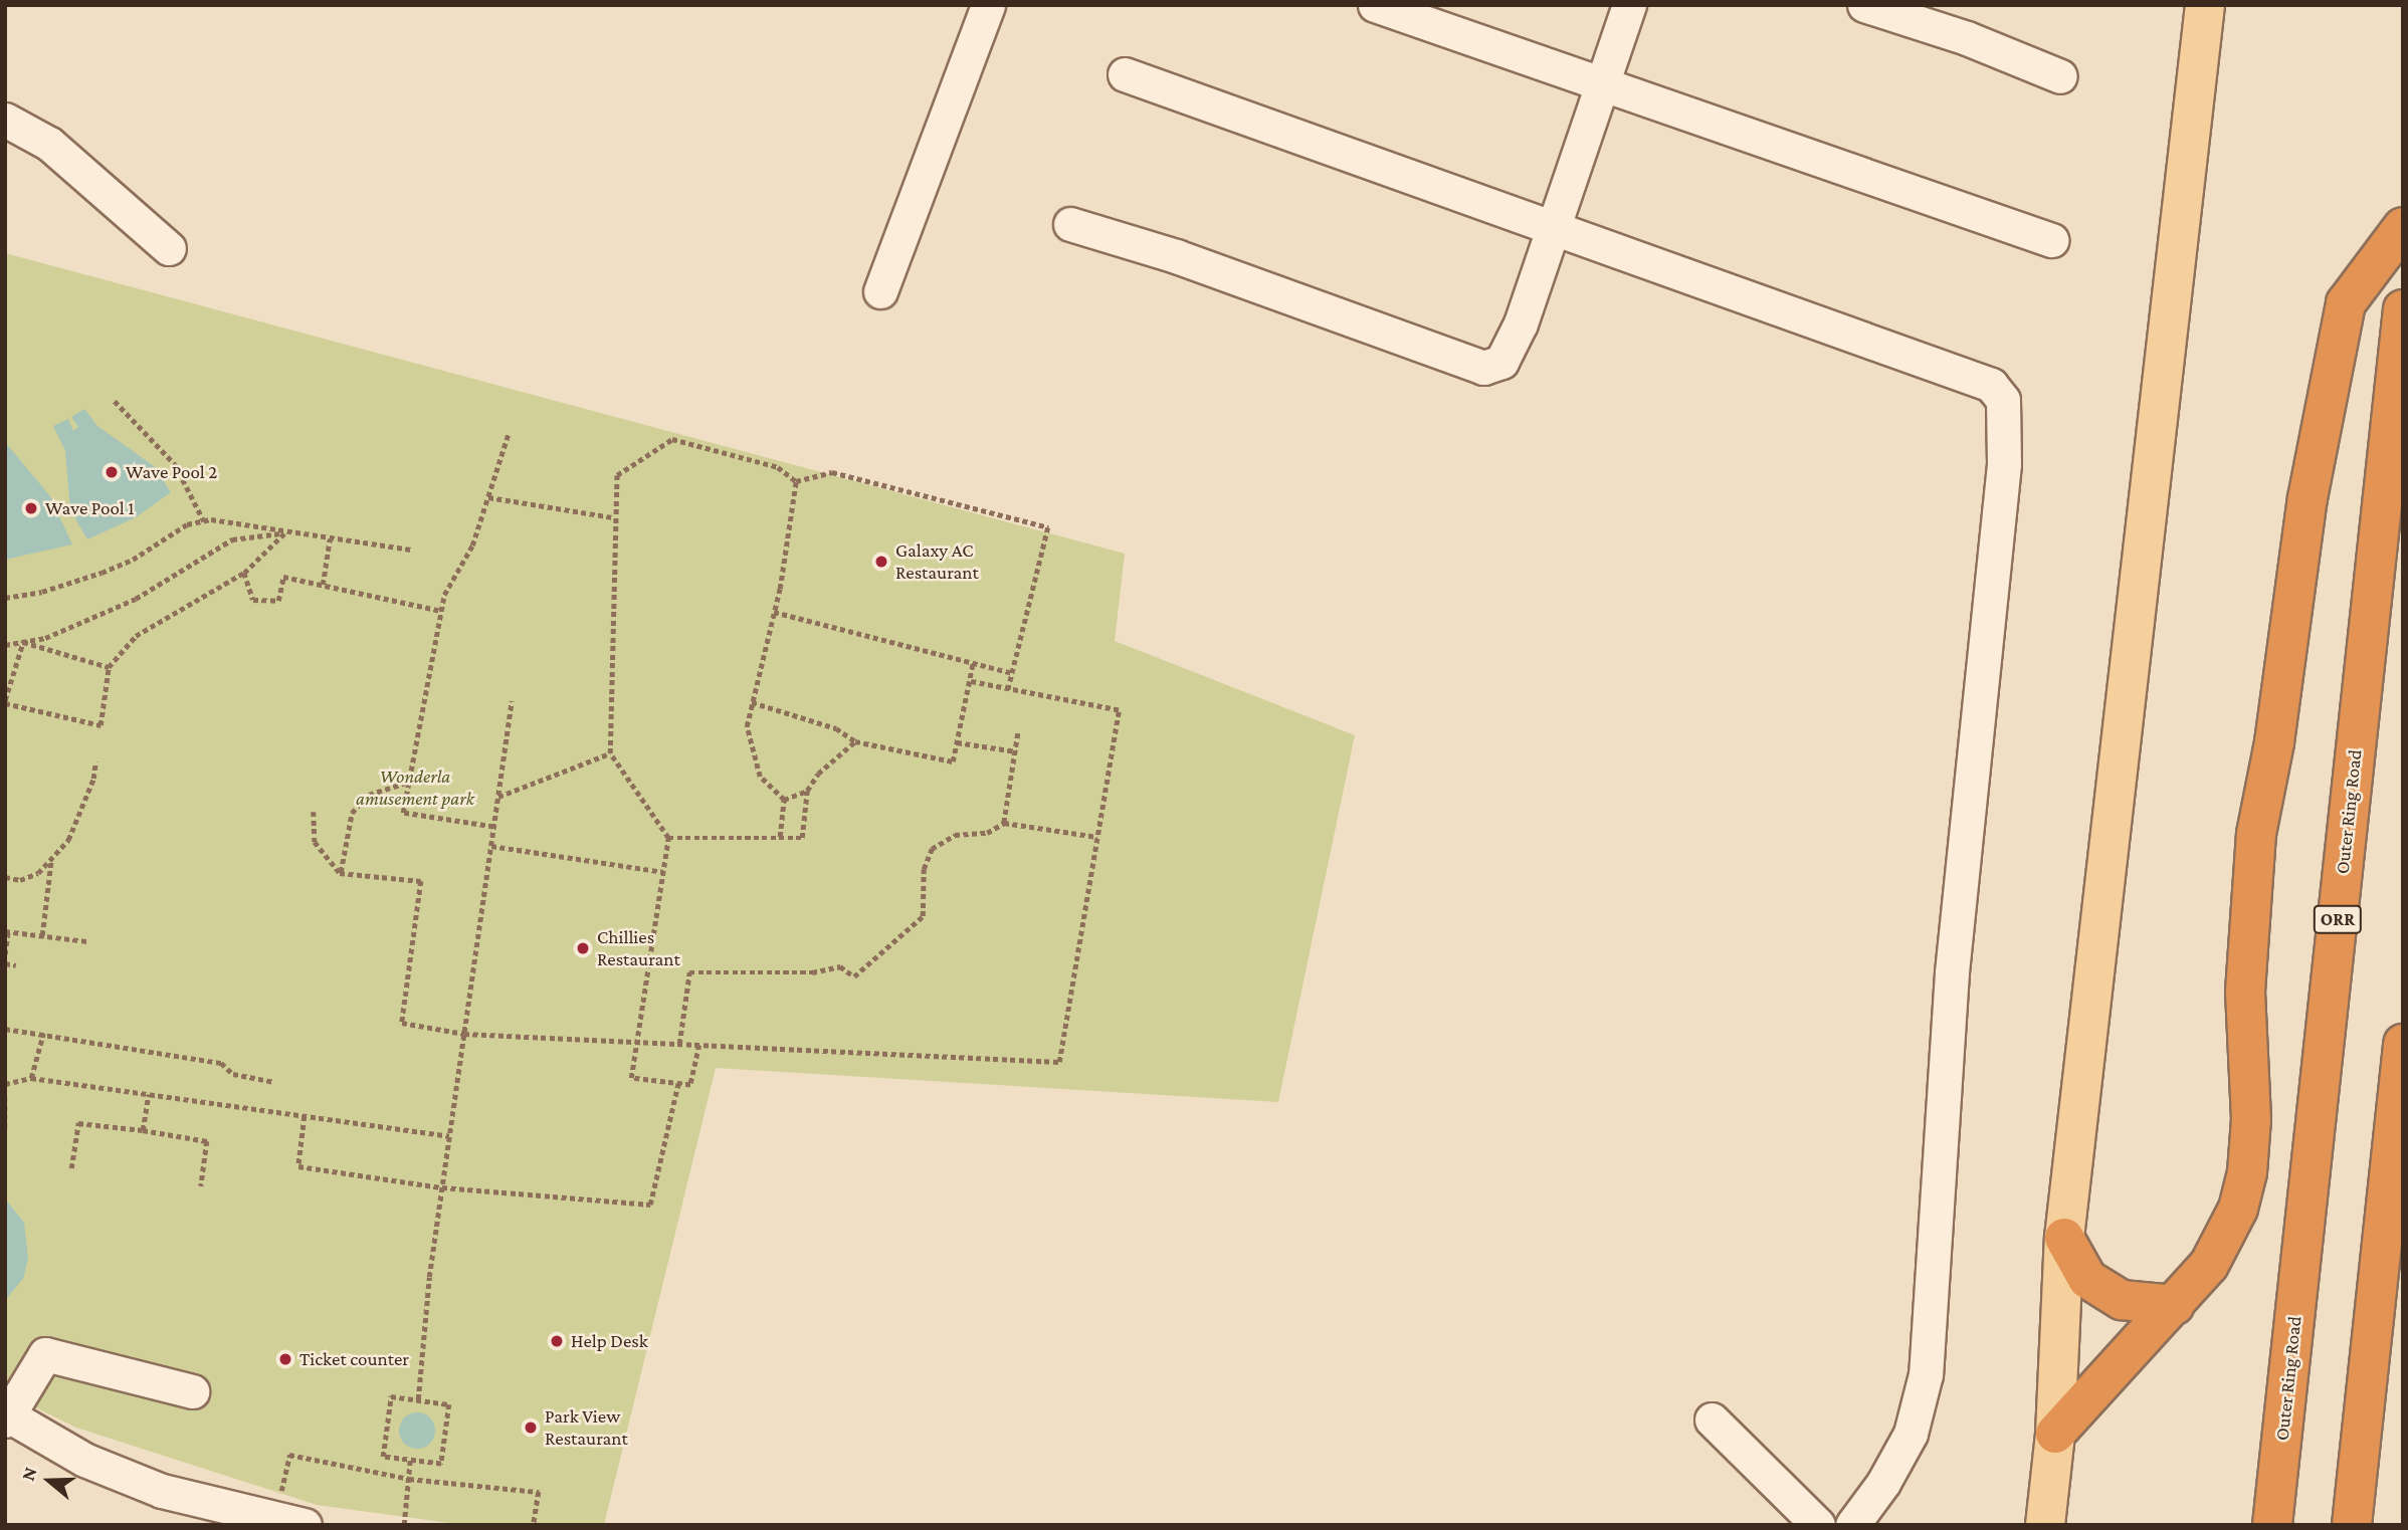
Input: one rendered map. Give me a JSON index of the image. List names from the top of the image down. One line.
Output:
{"streets":{"highway":["Outer Ring Road","ORR"]},"parks":["Wonderla amusement park"],"places":["Wave Pool 2","Wave Pool 1","Galaxy AC Restaurant","Chillies Restaurant","Help Desk","Ticket counter","Park View Restaurant"],"north":"left"}
